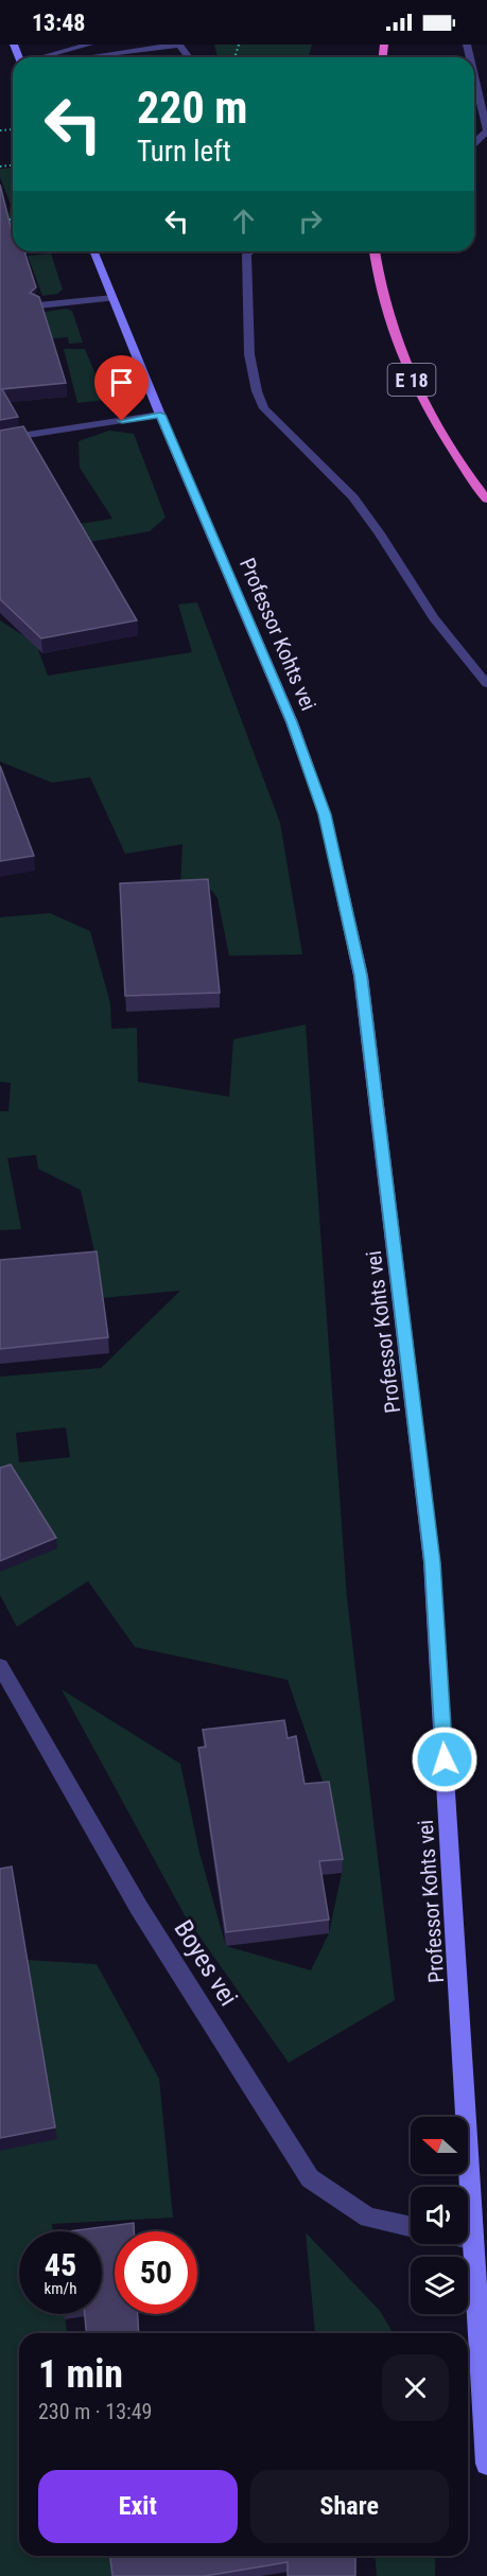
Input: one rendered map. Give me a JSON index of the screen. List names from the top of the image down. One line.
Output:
{"streets":{"highway":["E 18"],"main road":["Professor Kohts vei"],"street":["Boyes vei"]},"north":"left","page":{"status":"13:48","turn":["220 m","Turn left"],"speed":"45 km/h","limit":"50","heading":["1 min","230 m · 13:49"],"buttons":["Exit","Share"]}}
